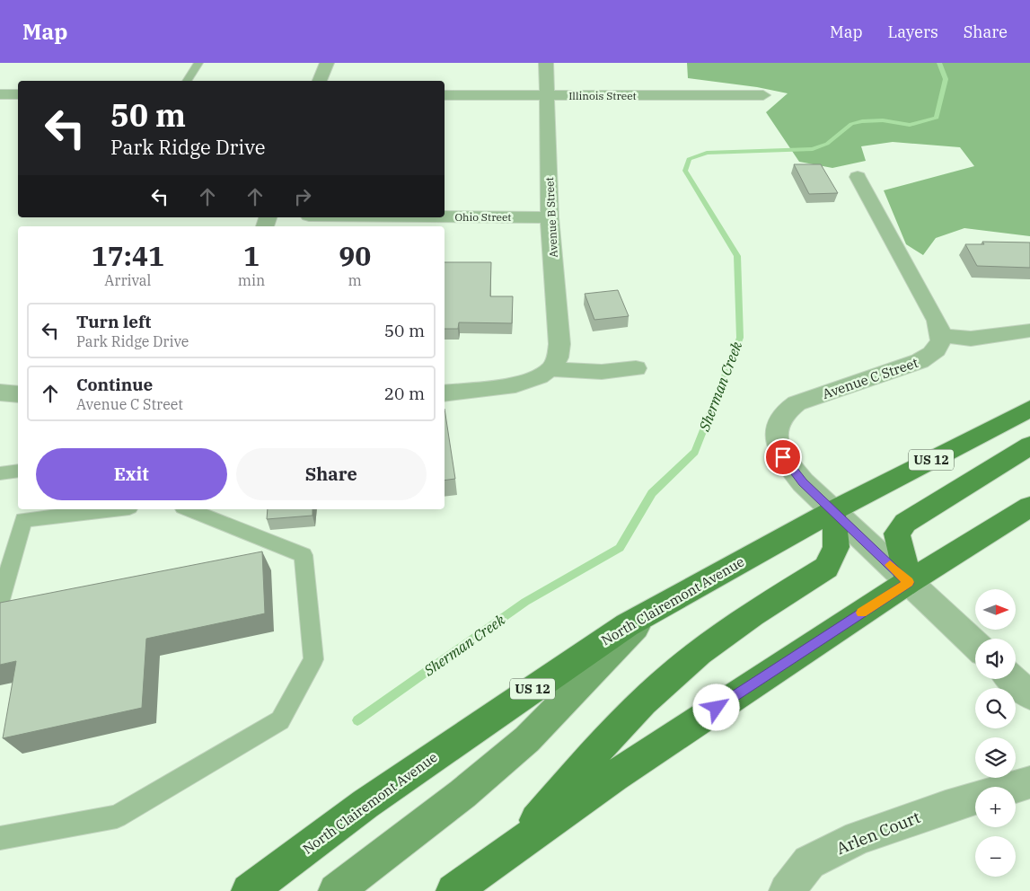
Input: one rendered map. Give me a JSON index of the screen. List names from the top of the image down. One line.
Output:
{"streets":{"main road":["US 12","North Clairemont Avenue"],"street":["Illinois Street","Ohio Street","Avenue B Street","Avenue C Street","Arlen Court"]},"crossings":[["Illinois Street","Avenue B Street"],["Ohio Street","Avenue B Street"],["Avenue C Street","North Clairemont Avenue"]],"water":["Sherman Creek"],"north":"right","page":{"header":"Map","nav":["Map","Layers","Share"],"turn":["50 m","Park Ridge Drive"],"eta":["17:41","Arrival","1","min","90","m"],"list":[{"name":"Turn left","note":"Park Ridge Drive","value":"50 m"},{"name":"Continue","note":"Avenue C Street","value":"20 m"}],"buttons":["Exit","Share"],"map_buttons":["+","−"]}}
